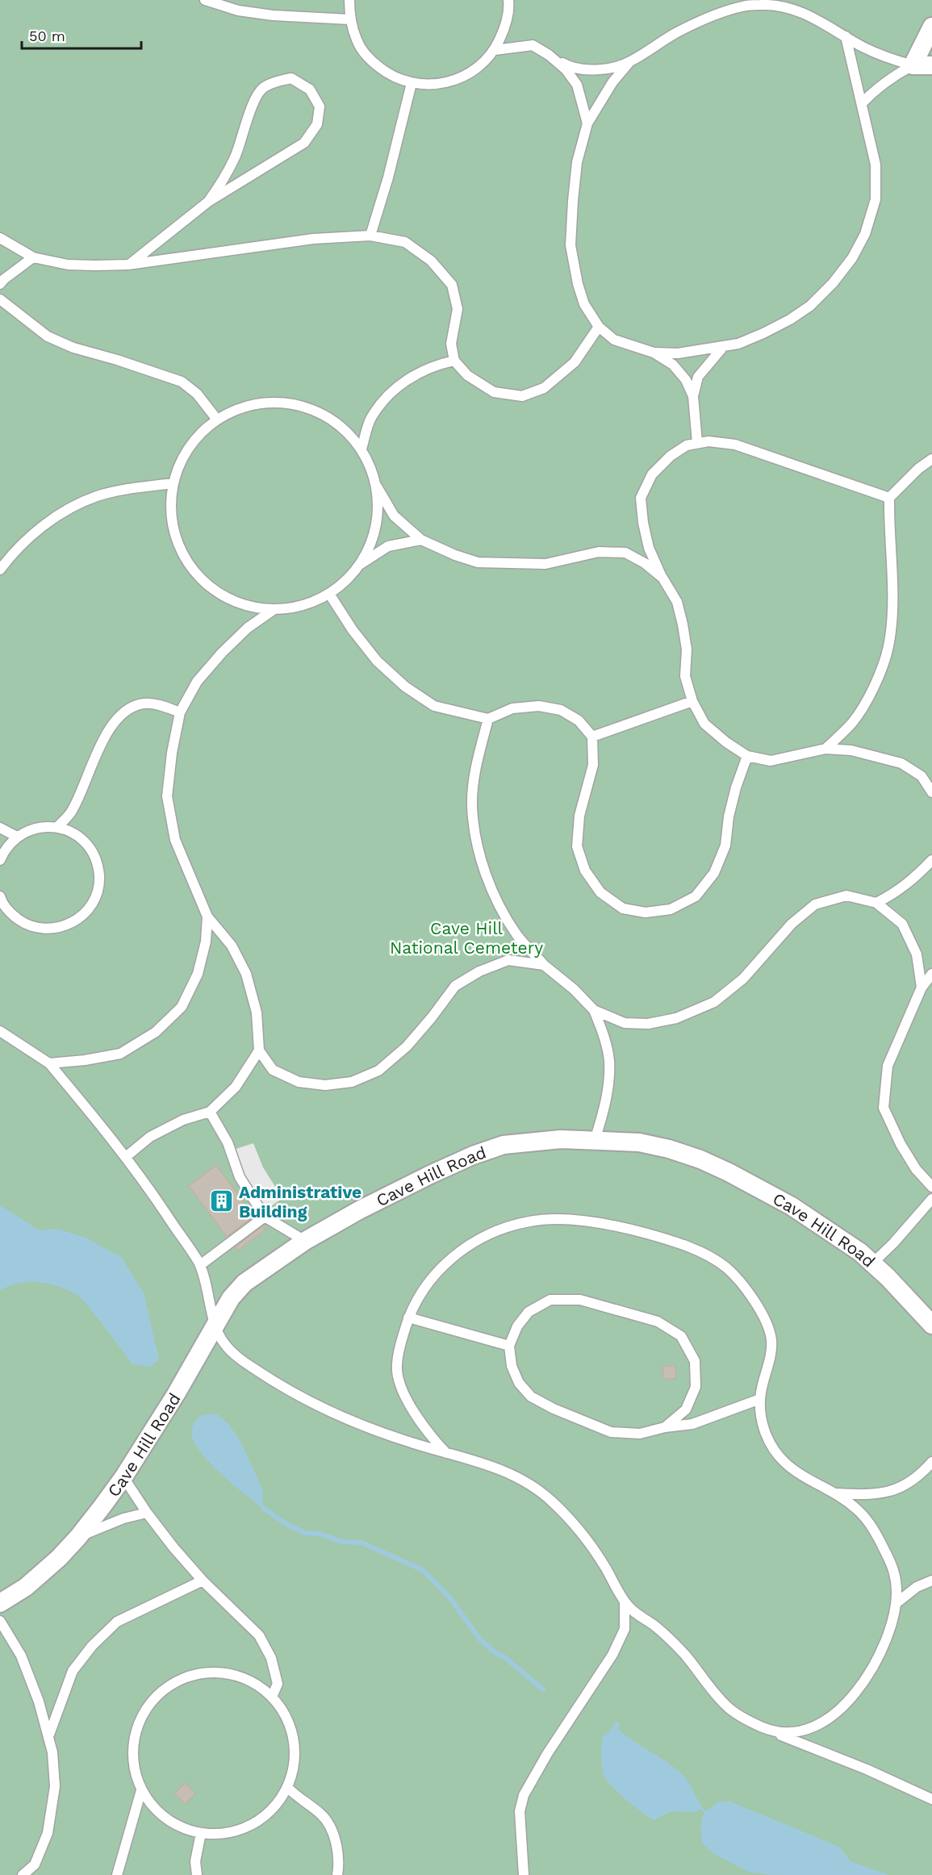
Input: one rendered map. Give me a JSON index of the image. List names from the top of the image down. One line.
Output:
{"streets":{"street":["Cave Hill Road"]},"parks":["Cave Hill National Cemetery"],"places":{"building":["Administrative Building"]},"scale_bar":"50 m"}
